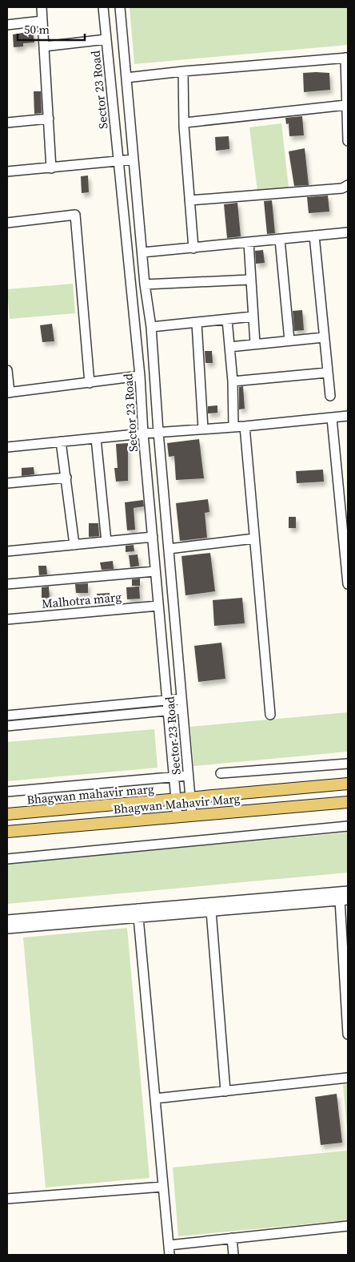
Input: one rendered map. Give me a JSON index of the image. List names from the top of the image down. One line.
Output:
{"streets":{"main road":["Bhagwan mahavir marg","Bhagwan Mahavir Marg"],"street":["Sector 23 Road","Malhotra marg"]},"crossings":[["Sector 23 Road","Malhotra marg"],["Sector 23 Road","Bhagwan mahavir marg"],["Sector 23 Road","Bhagwan Mahavir Marg"]],"scale_bar":"50 m"}
